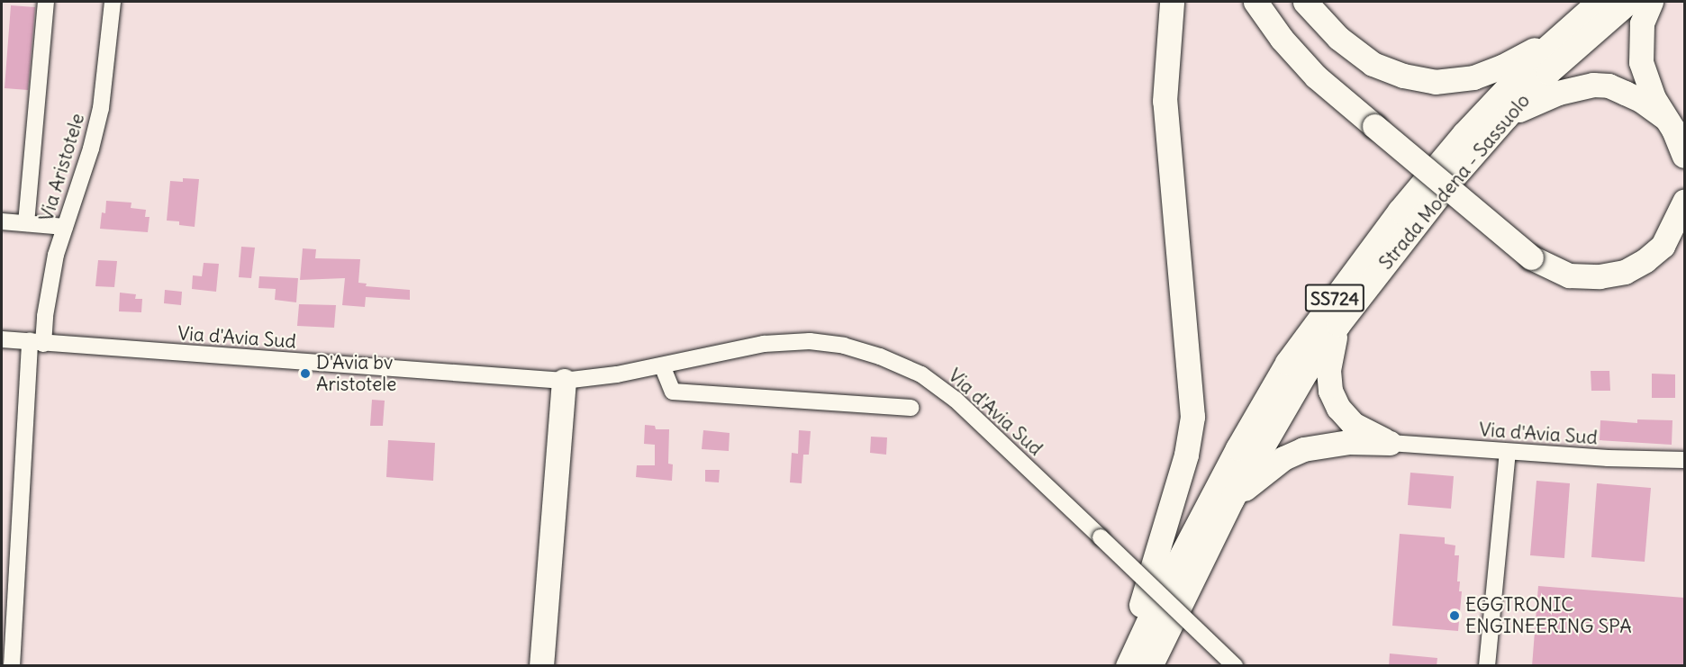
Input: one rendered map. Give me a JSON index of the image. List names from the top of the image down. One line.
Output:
{"streets":{"highway":["Strada Modena - Sassuolo","SS724"],"street":["Via Aristotele","Via d'Avia Sud"]},"crossings":[["Via Aristotele","Via d'Avia Sud"],["Strada Modena - Sassuolo","SS724"]],"places":["D'Avia bv Aristotele","EGGTRONIC ENGINEERING SPA"]}
